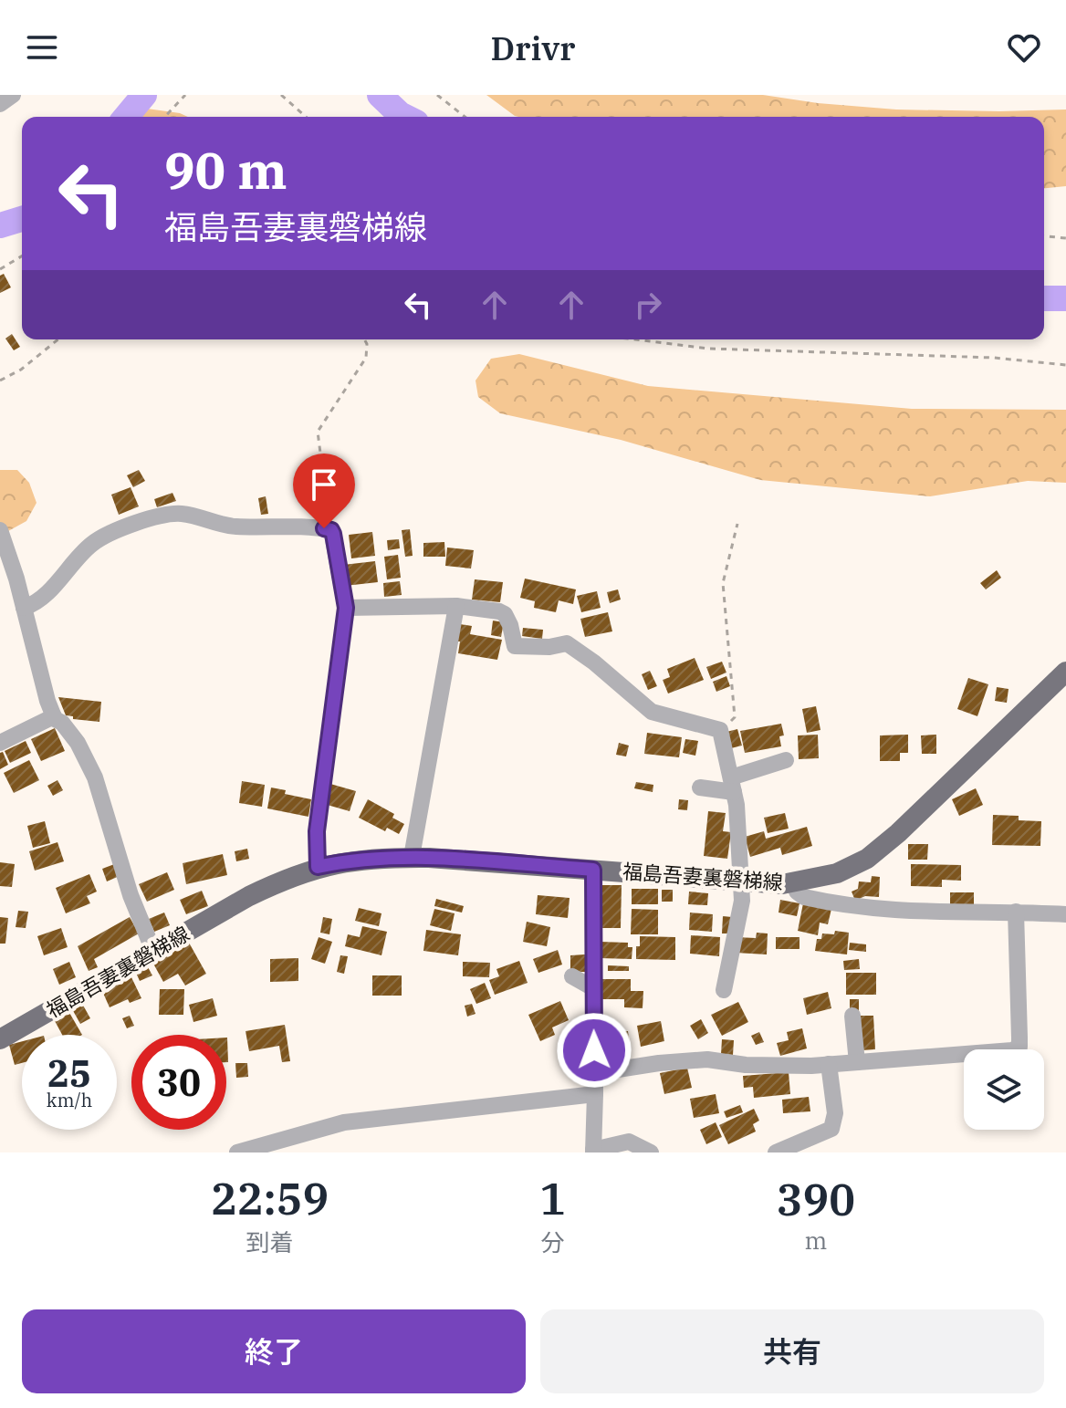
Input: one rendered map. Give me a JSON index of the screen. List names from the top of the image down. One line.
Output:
{"streets":{"main road":["福島吾妻裏磐梯線"]},"page":{"header":"Drivr","turn":["90 m","福島吾妻裏磐梯線"],"speed":"25 km/h","limit":"30","eta":["22:59","到着","1","分","390","m"],"buttons":["終了","共有"]}}
